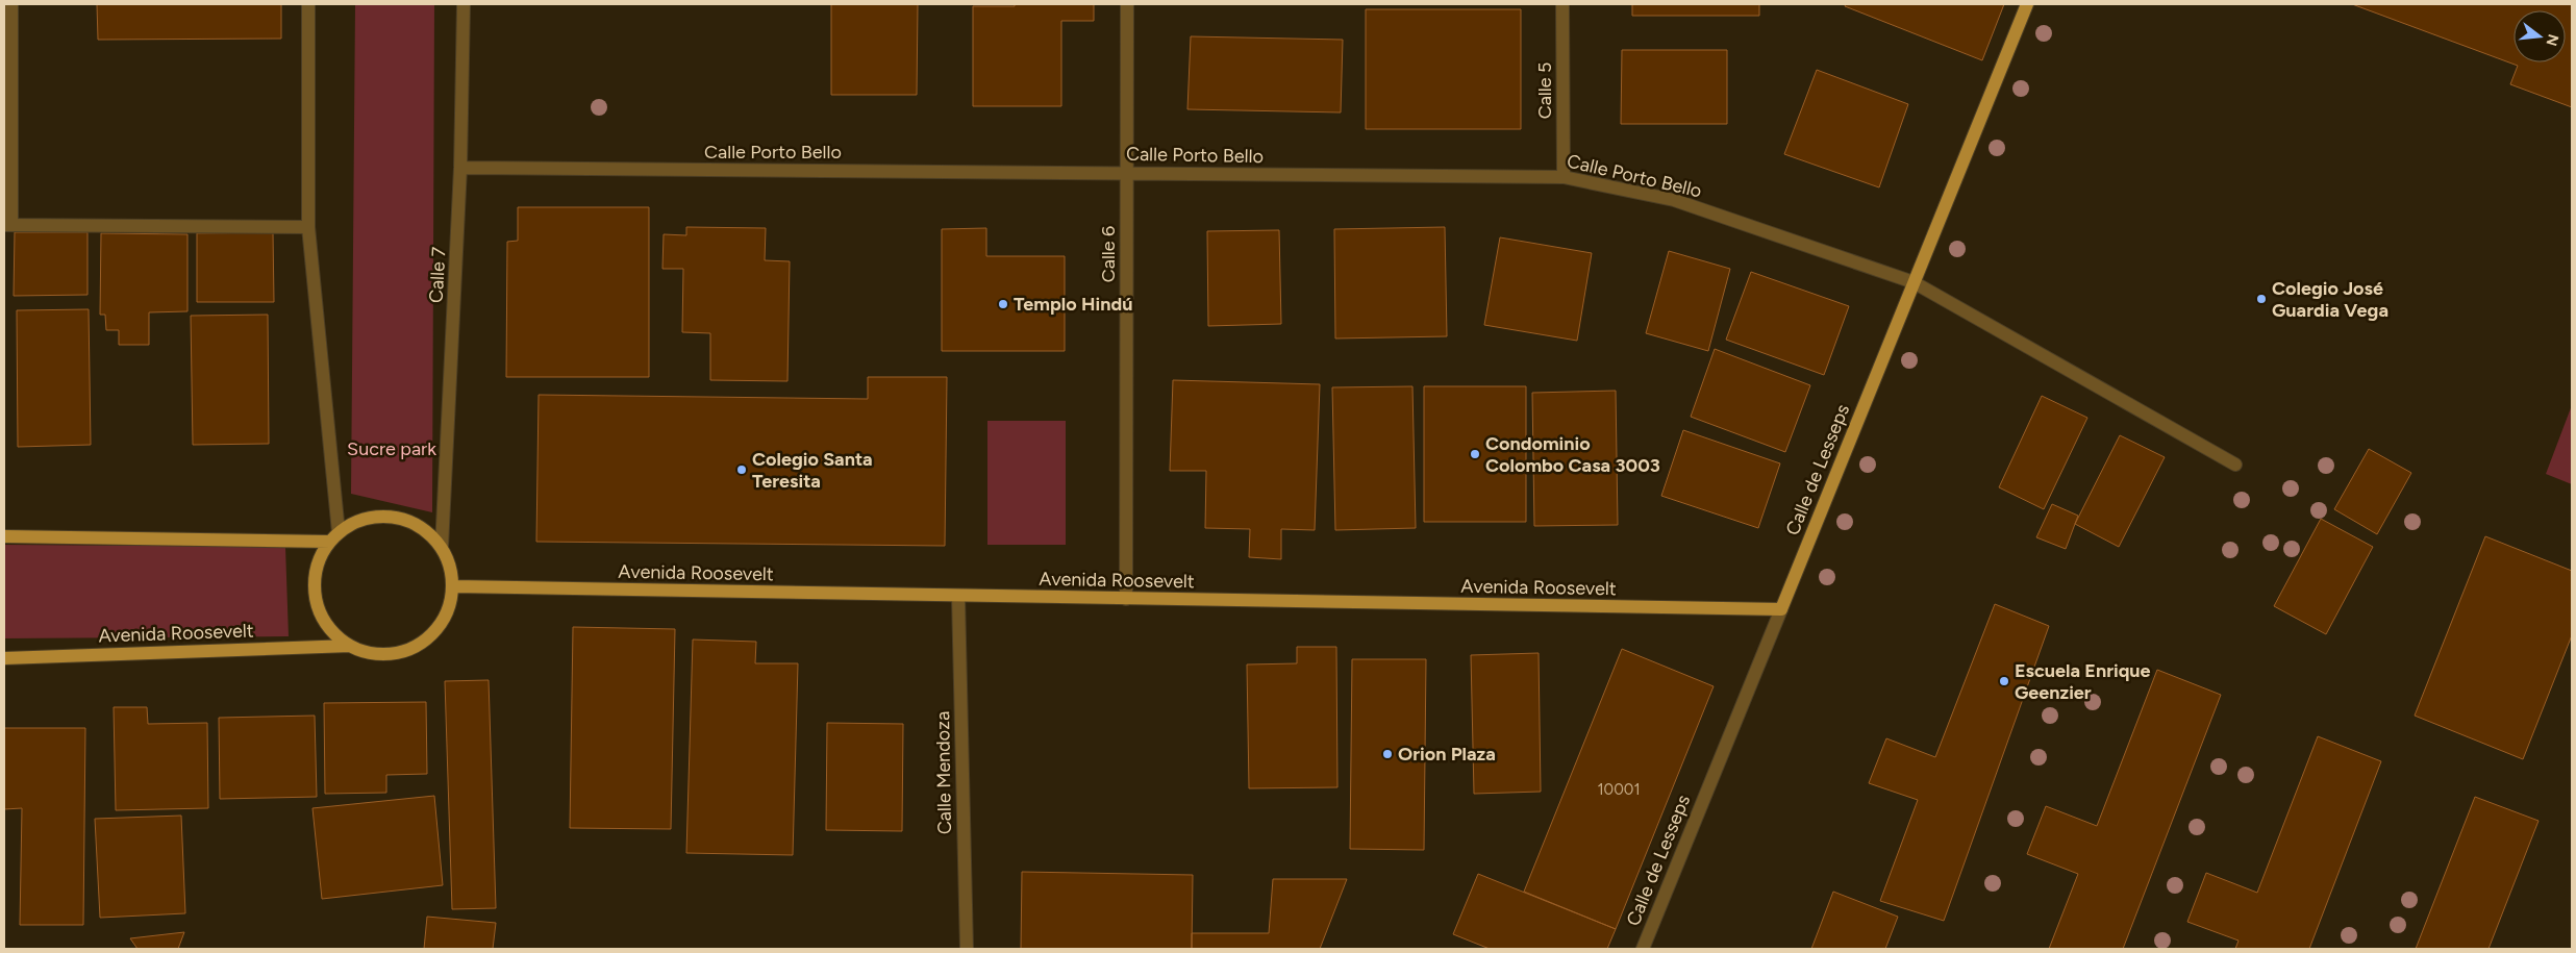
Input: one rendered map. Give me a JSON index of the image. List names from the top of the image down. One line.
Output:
{"streets":{"main road":["Calle de Lesseps","Avenida Roosevelt"],"street":["Calle 5","Calle Porto Bello","Calle 6","Calle 7","Calle Mendoza"]},"crossings":[["Calle 5","Calle Porto Bello"],["Calle Porto Bello","Calle 6"],["Calle Porto Bello","Calle 7"],["Calle Porto Bello","Calle de Lesseps"],["Calle 6","Avenida Roosevelt"],["Calle 7","Avenida Roosevelt"],["Calle de Lesseps","Avenida Roosevelt"],["Avenida Roosevelt","Calle Mendoza"]],"parks":["Sucre park"],"places":["Colegio José Guardia Vega","Templo Hindú","Condominio Colombo Casa 3003","Colegio Santa Teresita","Escuela Enrique Geenzier","Orion Plaza"],"house_numbers":["10001"],"north":"right"}
